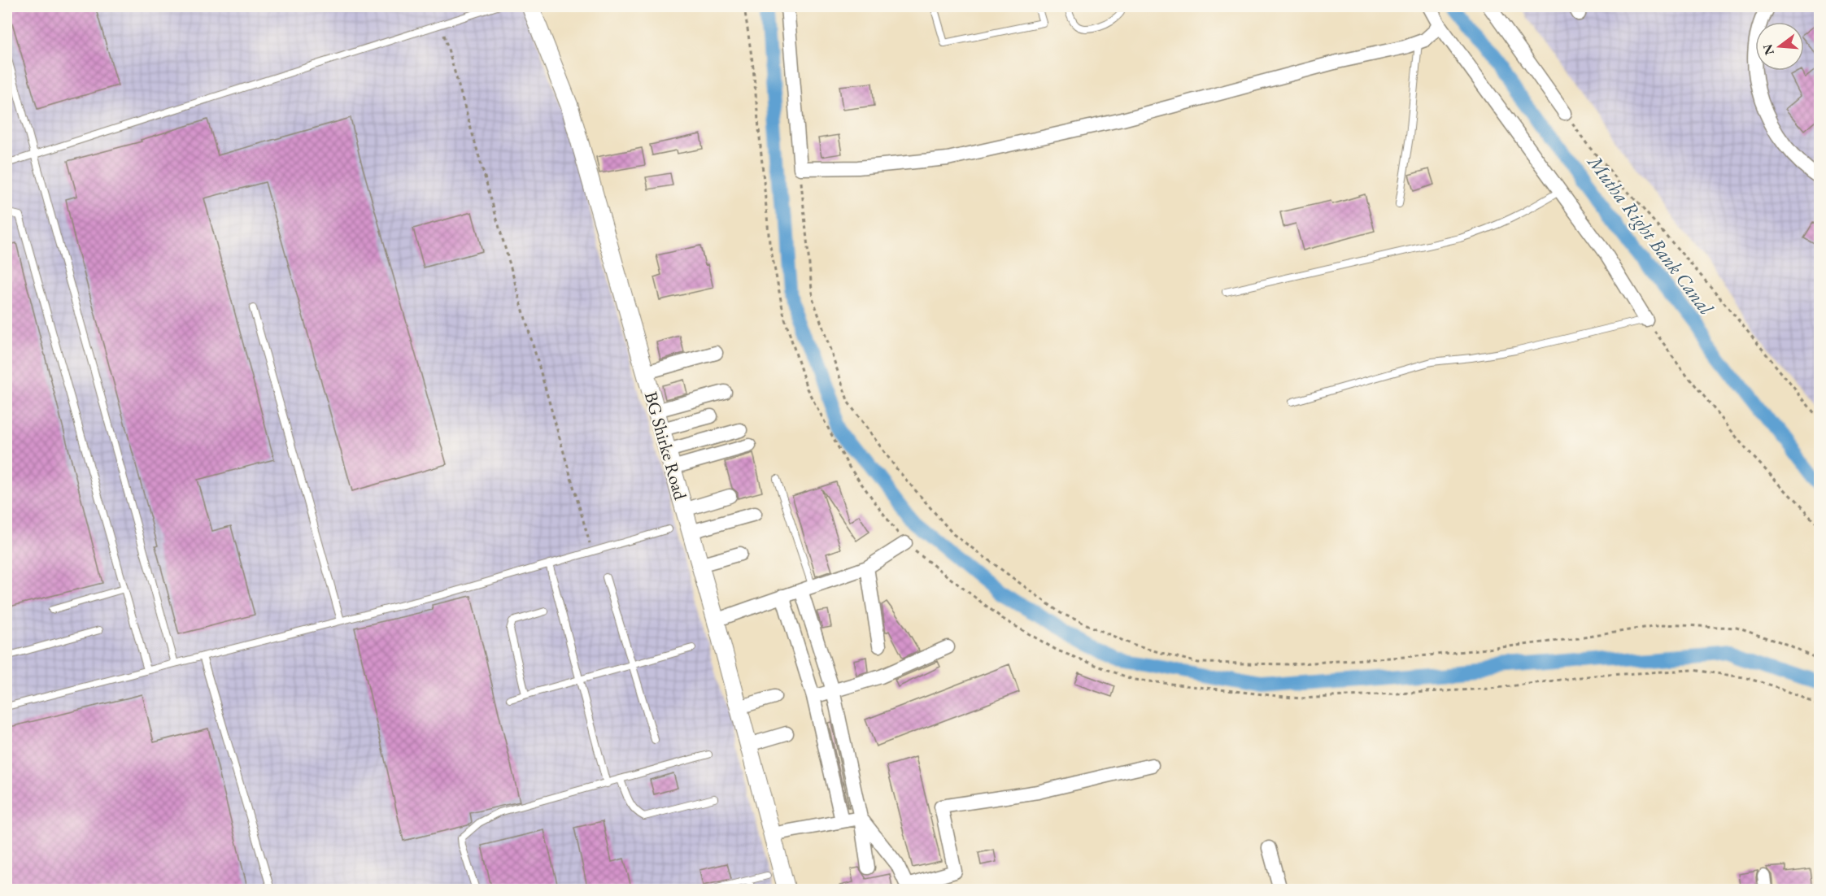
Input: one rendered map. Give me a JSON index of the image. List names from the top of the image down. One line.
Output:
{"streets":{"street":["BG Shirke Road"]},"water":["Mutha Right Bank Canal"],"north":"left"}
